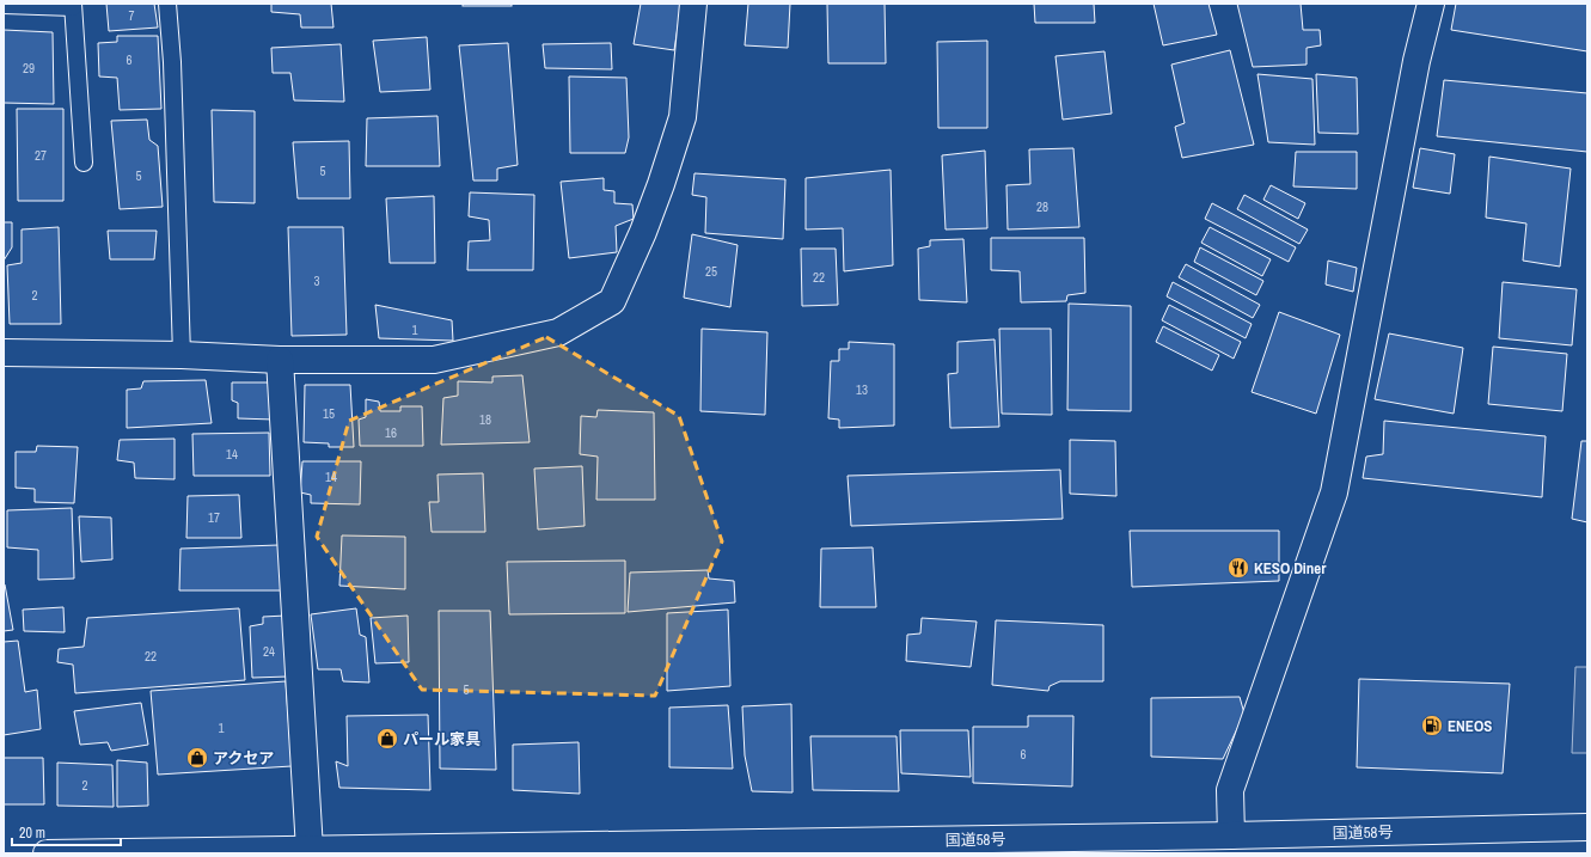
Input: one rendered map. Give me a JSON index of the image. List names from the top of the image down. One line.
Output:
{"streets":{"main road":["国道58号"]},"places":{"restaurant":["KESO Diner"],"fuel station":["ENEOS"],"shop":["パール家具","アクセア"]},"house_numbers":["7","6","29","27","5","5","28","25","22","3","2","1","13","15","18","16","14","14","17","24","22","5","1","6","2"],"scale_bar":"20 m"}
